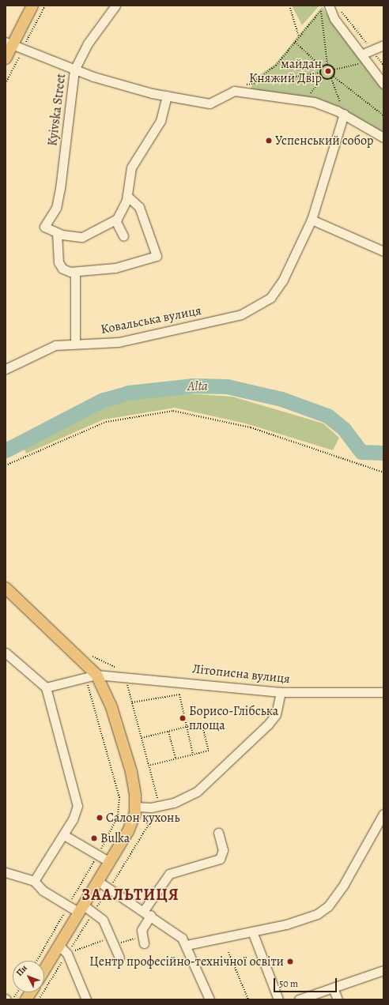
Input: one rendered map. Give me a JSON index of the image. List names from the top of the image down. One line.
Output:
{"streets":{"street":["Kyivska Street","Ковальська вулиця","Літописна вулиця"]},"districts":["ЗААЛЬТИЦЯ"],"water":["Alta"],"places":["майдан Княжий Двір","Успенський собор","Борисо-Глібська площа","Салон кухонь","Bulka","Центр професійно-технічної освіти"],"scale_bar":"50 m","north":"top left"}
